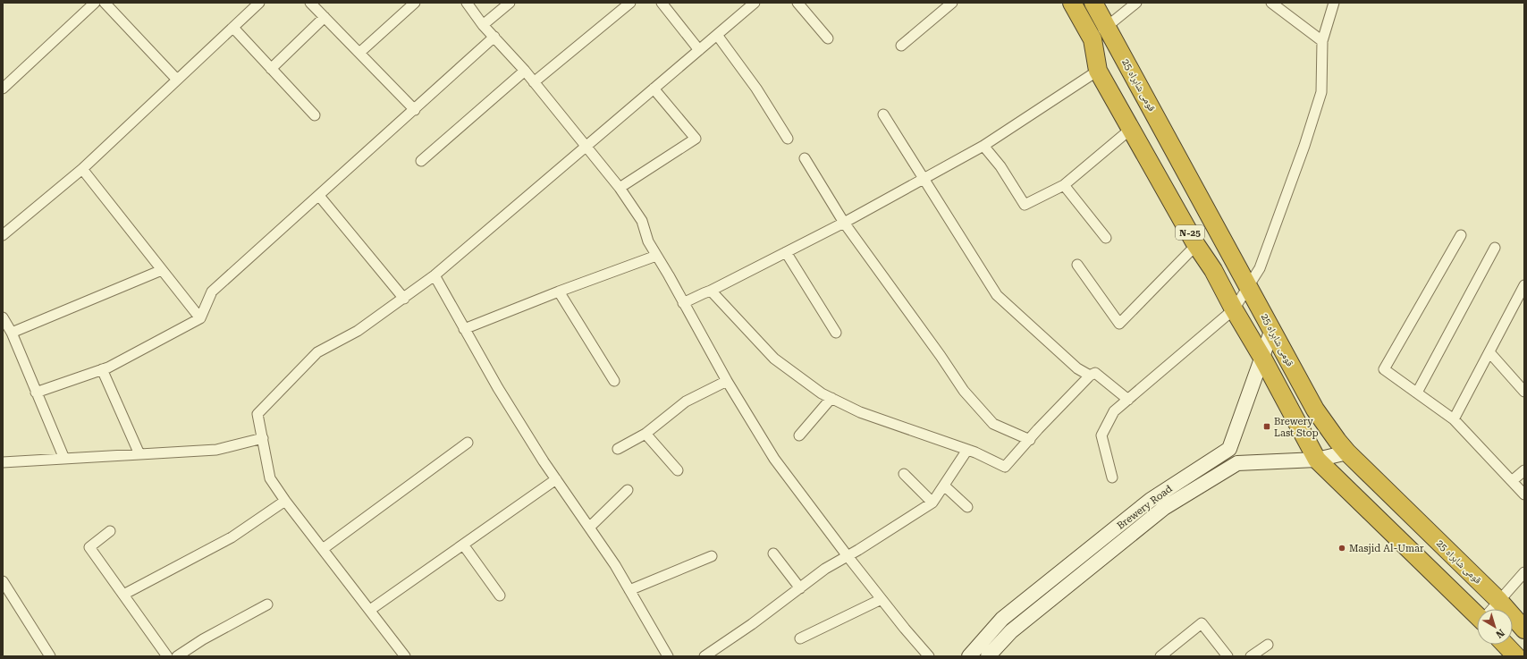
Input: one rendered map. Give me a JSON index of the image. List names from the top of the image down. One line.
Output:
{"streets":{"highway":["قومی شاہراہ 25","N-25"],"main road":["Brewery Road"]},"crossings":[["قومی شاہراہ 25","Brewery Road"],["N-25","Brewery Road"]],"places":{"transit":["Brewery Last Stop"],"other":["Masjid Al-Umar"]},"north":"bottom right"}
